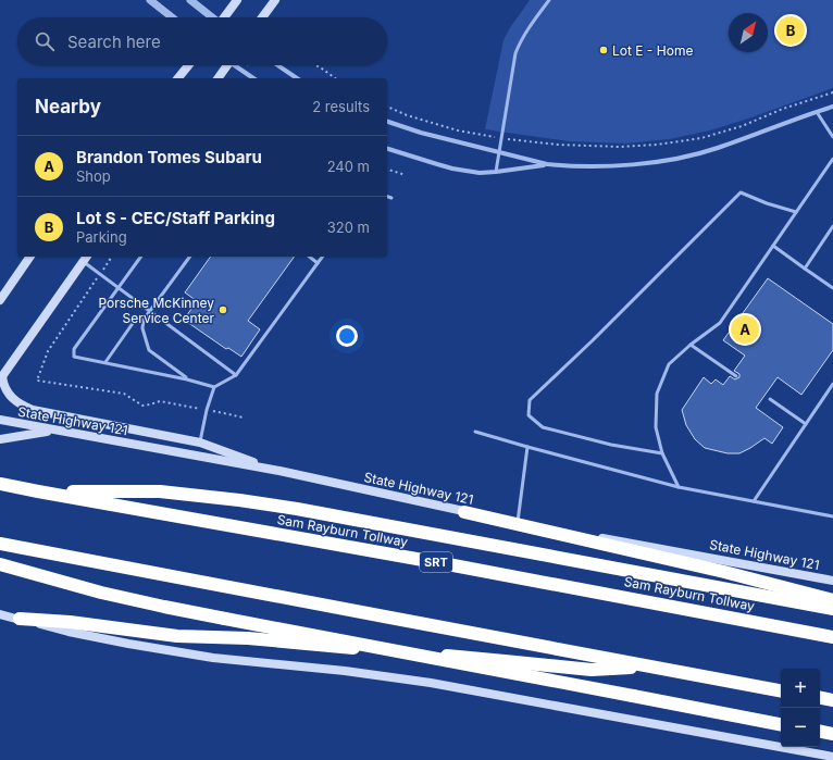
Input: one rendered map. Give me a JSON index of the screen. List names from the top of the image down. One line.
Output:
{"streets":{"highway":["Sam Rayburn Tollway","SRT"],"main road":["State Highway 121"]},"places":["Lot E - Home","Porsche McKinney Service Center"],"north":"top right","page":{"pins":["B","A"],"search":"Search here","heading":["Nearby","2 results"],"list":[{"mark":"A","name":"Brandon Tomes Subaru","note":"Shop","value":"240 m"},{"mark":"B","name":"Lot S - CEC/Staff Parking","note":"Parking","value":"320 m"}],"map_buttons":["+","−"]}}
